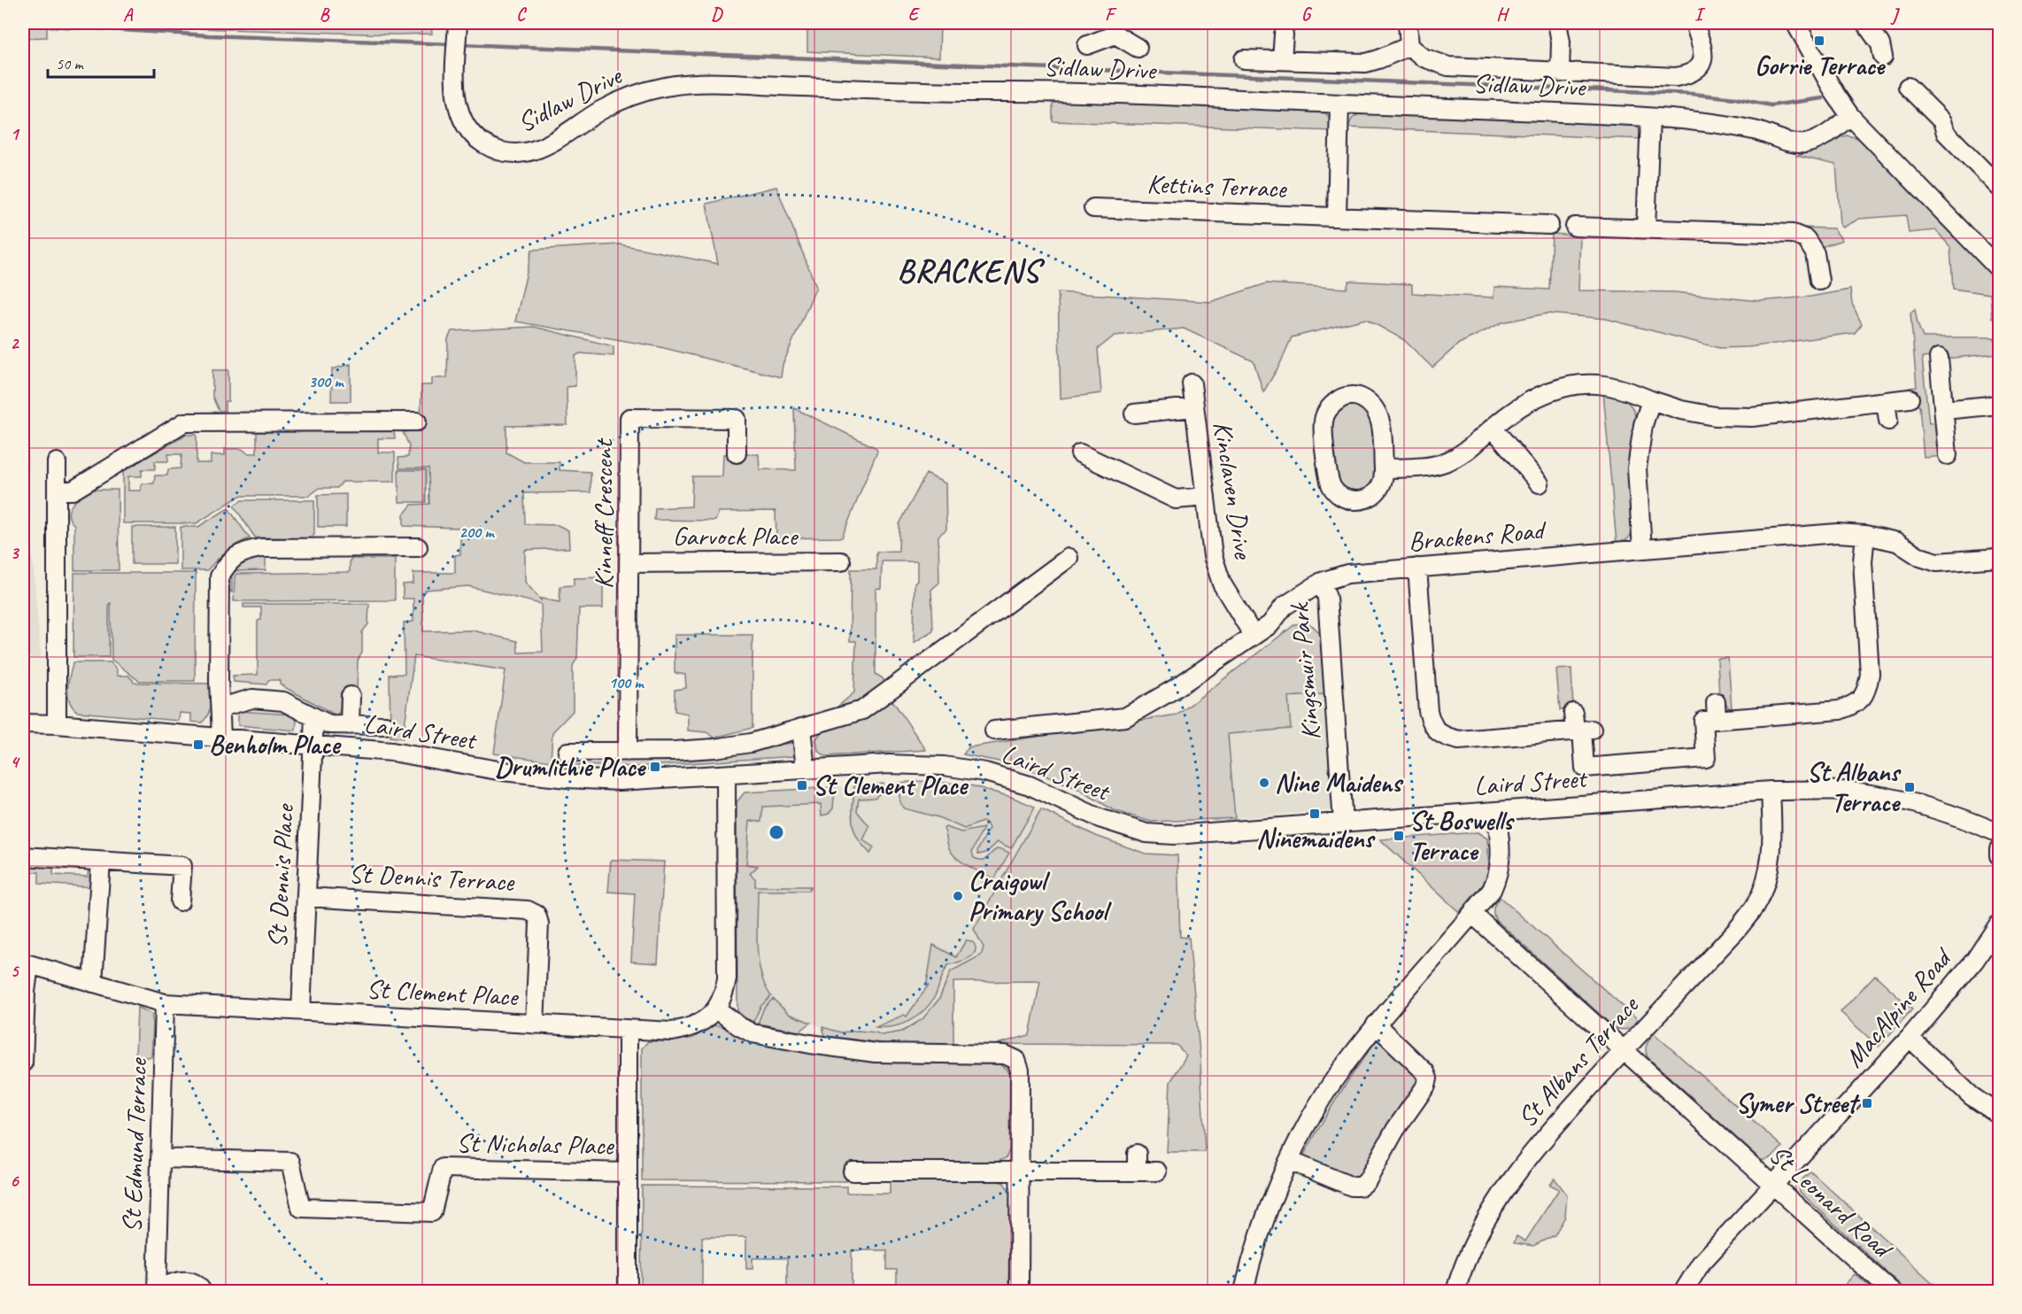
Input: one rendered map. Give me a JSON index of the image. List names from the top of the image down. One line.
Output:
{"streets":{"street":["Sidlaw Drive","Kettins Terrace","Kinclaven Drive","Kinneff Crescent","Garvock Place","Brackens Road","Kingsmuir Park","Laird Street","St Dennis Place","St Dennis Terrace","St Clement Place","MacAlpine Road","St Albans Terrace","St Nicholas Place","St Edmund Terrace","St Leonard Road"]},"crossings":[["Kinclaven Drive","Brackens Road"],["Kinneff Crescent","Garvock Place"],["Brackens Road","Kingsmuir Park"],["Kingsmuir Park","Laird Street"],["Laird Street","St Dennis Place"],["Laird Street","St Clement Place"],["Laird Street","St Albans Terrace"],["St Dennis Place","St Dennis Terrace"],["St Dennis Place","St Clement Place"],["St Dennis Terrace","St Clement Place"],["St Clement Place","St Edmund Terrace"],["MacAlpine Road","St Leonard Road"],["St Albans Terrace","St Leonard Road"],["St Nicholas Place","St Edmund Terrace"]],"districts":["BRACKENS"],"places":{"transit":["Gorrie Terrace","Benholm Place","Drumlithie Place","St Clement Place","St Albans Terrace","Ninemaidens","St Boswells Terrace","Symer Street"],"other":["Nine Maidens","Craigowl Primary School"]},"scale_bar":"50 m","grid":{"columns":["A","B","C","D","E","F","G","H","I","J"],"rows":["1","2","3","4","5","6"]},"rings":["300 m","200 m","100 m"]}
